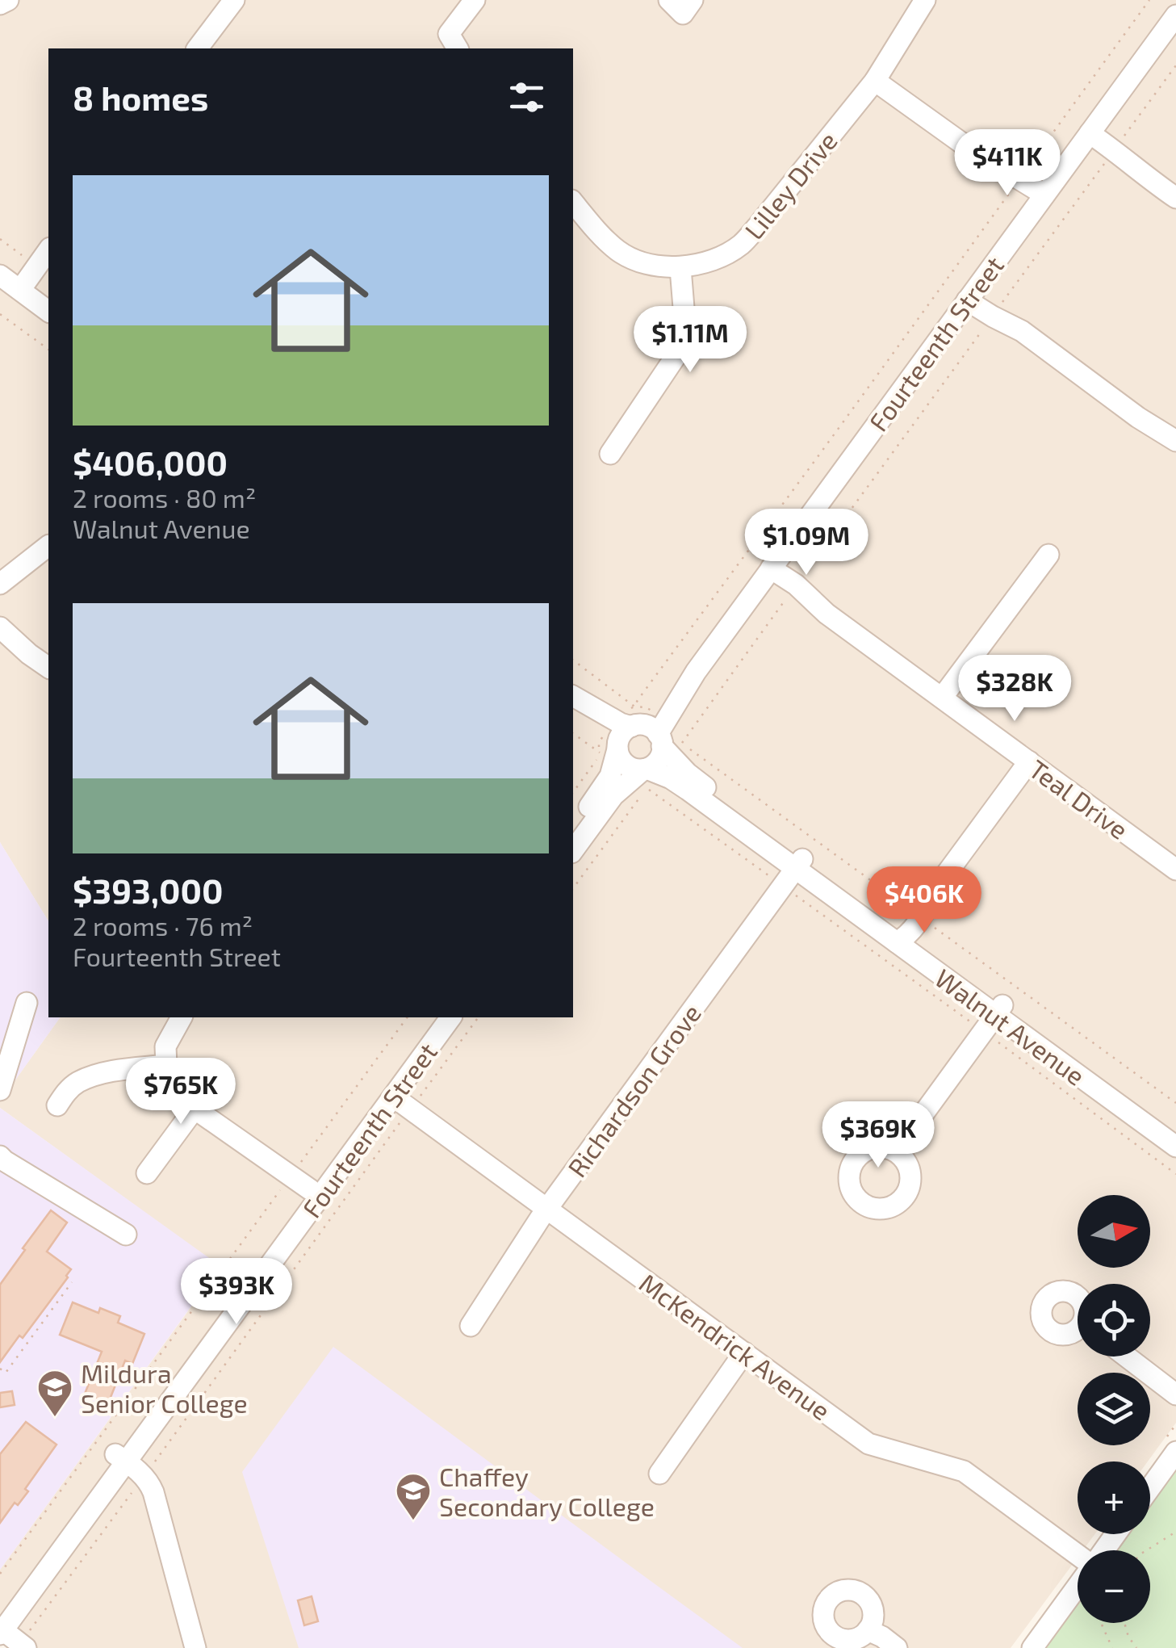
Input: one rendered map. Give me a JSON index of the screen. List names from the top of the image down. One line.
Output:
{"streets":{"street":["Lilley Drive","Fourteenth Street","Teal Drive","Walnut Avenue","Richardson Grove","McKendrick Avenue"]},"crossings":[["Fourteenth Street","Teal Drive"],["Fourteenth Street","Walnut Avenue"],["Fourteenth Street","McKendrick Avenue"],["Walnut Avenue","Richardson Grove"],["Richardson Grove","McKendrick Avenue"]],"places":{"school or university":["Mildura Senior College","Chaffey Secondary College"]},"north":"right","page":{"heading":"8 homes","price":["$411K","$1.11M","$1.09M","$328K","$406K","$765K","$369K","$393K"],"list":[{"name":"$406,000","note":"2 rooms · 80 m² · Walnut Avenue"},{"name":"$393,000","note":"2 rooms · 76 m² · Fourteenth Street"}],"map_buttons":["+","−"]}}
